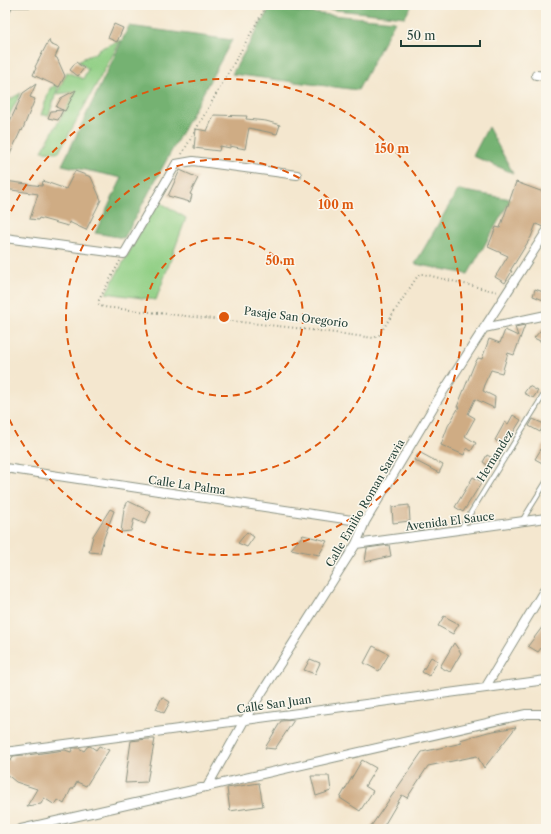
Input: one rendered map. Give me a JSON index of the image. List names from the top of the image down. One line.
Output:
{"streets":{"street":["Calle La Palma","Calle Emilio Roman Saravia","Avenida El Sauce","Calle San Juan"],"lane":["Hernandez"],"path":["Pasaje San Oregorio"]},"crossings":[["Pasaje San Oregorio","Calle Emilio Roman Saravia"],["Hernandez","Avenida El Sauce"],["Calle La Palma","Calle Emilio Roman Saravia"],["Calle Emilio Roman Saravia","Avenida El Sauce"],["Calle Emilio Roman Saravia","Calle San Juan"]],"scale_bar":"50 m","rings":["150 m","100 m","50 m"]}
